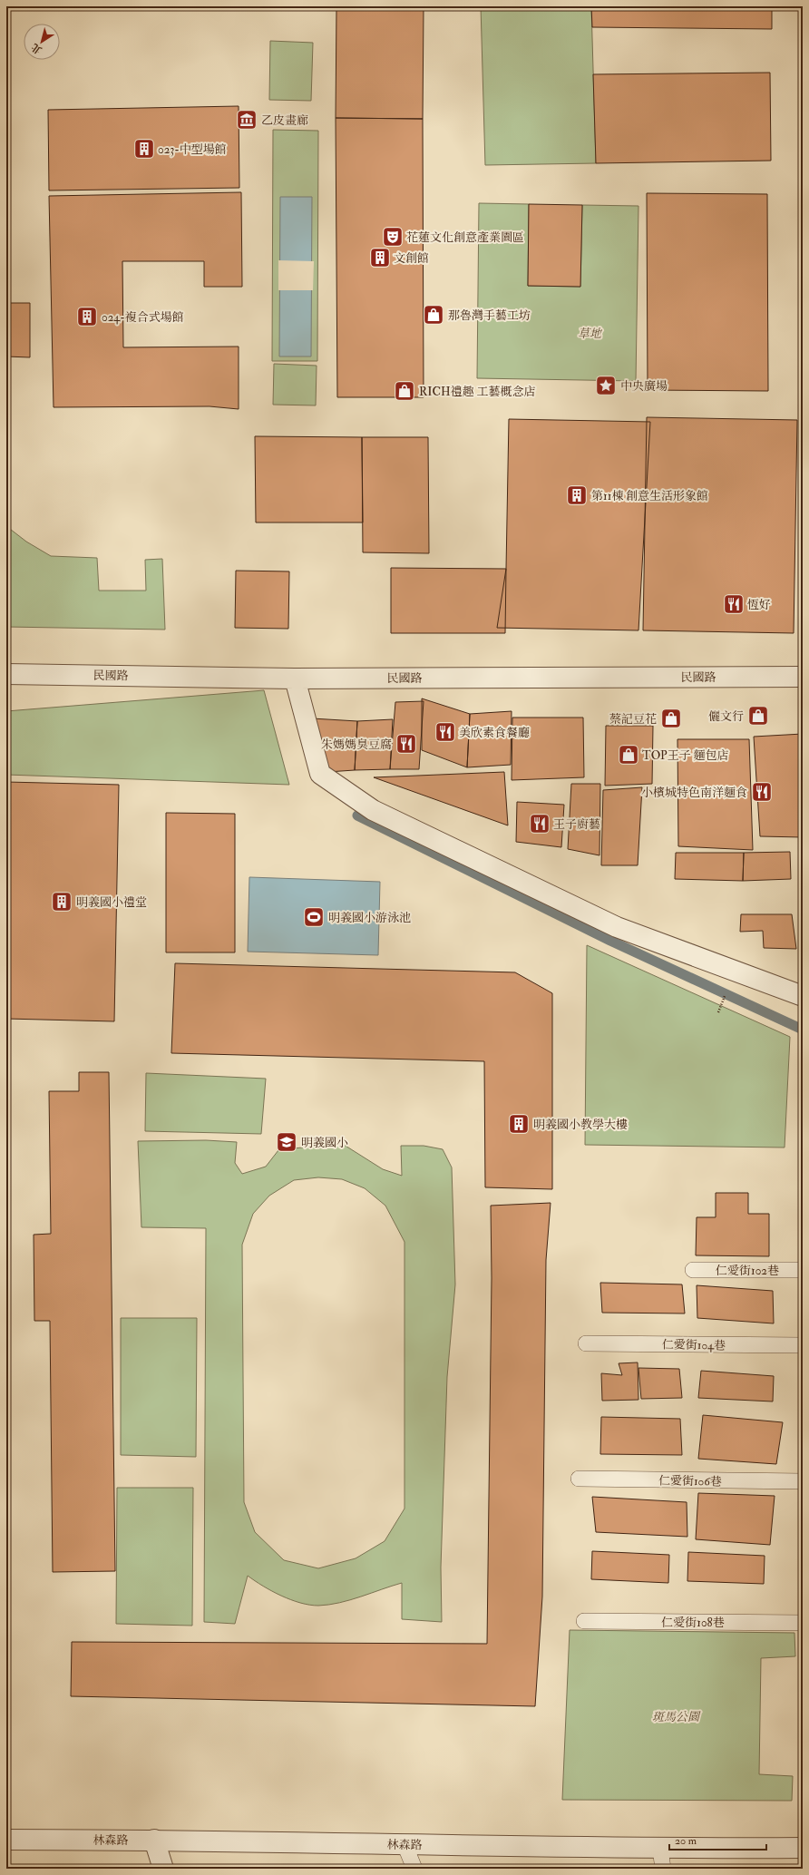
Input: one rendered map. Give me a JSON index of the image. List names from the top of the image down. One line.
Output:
{"streets":{"street":["民國路","林森路"],"lane":["仁愛街102巷","仁愛街104巷","仁愛街106巷","仁愛街108巷"]},"parks":["草地","斑馬公園"],"places":{"museum":["乙皮畫廊"],"building":["023-中型場館","文創館","024-複合式場館","第11棟 創意生活形象館","明義國小禮堂","明義國小教學大樓"],"theatre":["花蓮文化創意產業園區"],"shop":["那魯灣手藝工坊","RICH禮趣 工藝概念店","儷文行","蔡記豆花","TOP王子 麵包店"],"place":["中央廣場"],"restaurant":["恆好","美欣素食餐廳","朱媽媽臭豆腐","小檳城特色南洋麵食","王子廚藝"],"sports":["明義國小游泳池"],"school or university":["明義國小"]},"scale_bar":"20 m","north":"bottom left"}
